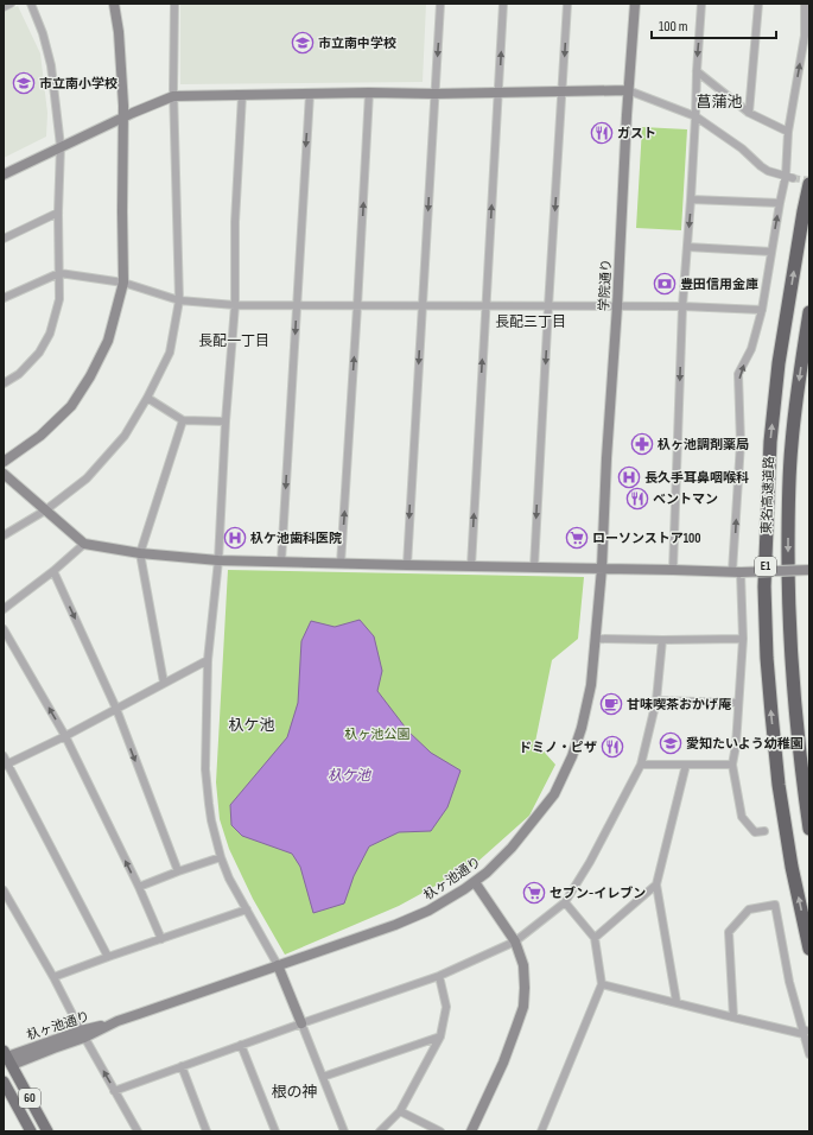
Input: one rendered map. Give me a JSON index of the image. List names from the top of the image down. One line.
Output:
{"streets":{"highway":["東名高速道路","E1"],"main road":["60"],"street":["学院通り","杁ヶ池通り"]},"crossings":[["学院通り","杁ヶ池通り"],["杁ヶ池通り","60"]],"districts":["菖蒲池","長配三丁目","長配一丁目","杁ケ池","根の神"],"water":["杁ケ池"],"parks":["杁ヶ池公園"],"places":{"school or university":["市立南中学校","市立南小学校","愛知たいよう幼稚園"],"restaurant":["ガスト","ベントマン","ドミノ・ピザ"],"bank":["豊田信用金庫"],"pharmacy":["杁ヶ池調剤薬局"],"hospital":["長久手耳鼻咽喉科","杁ケ池歯科医院"],"supermarket":["ローソンストア100","セブン-イレブン"],"cafe":["甘味喫茶おかげ庵"]},"scale_bar":"100 m"}
